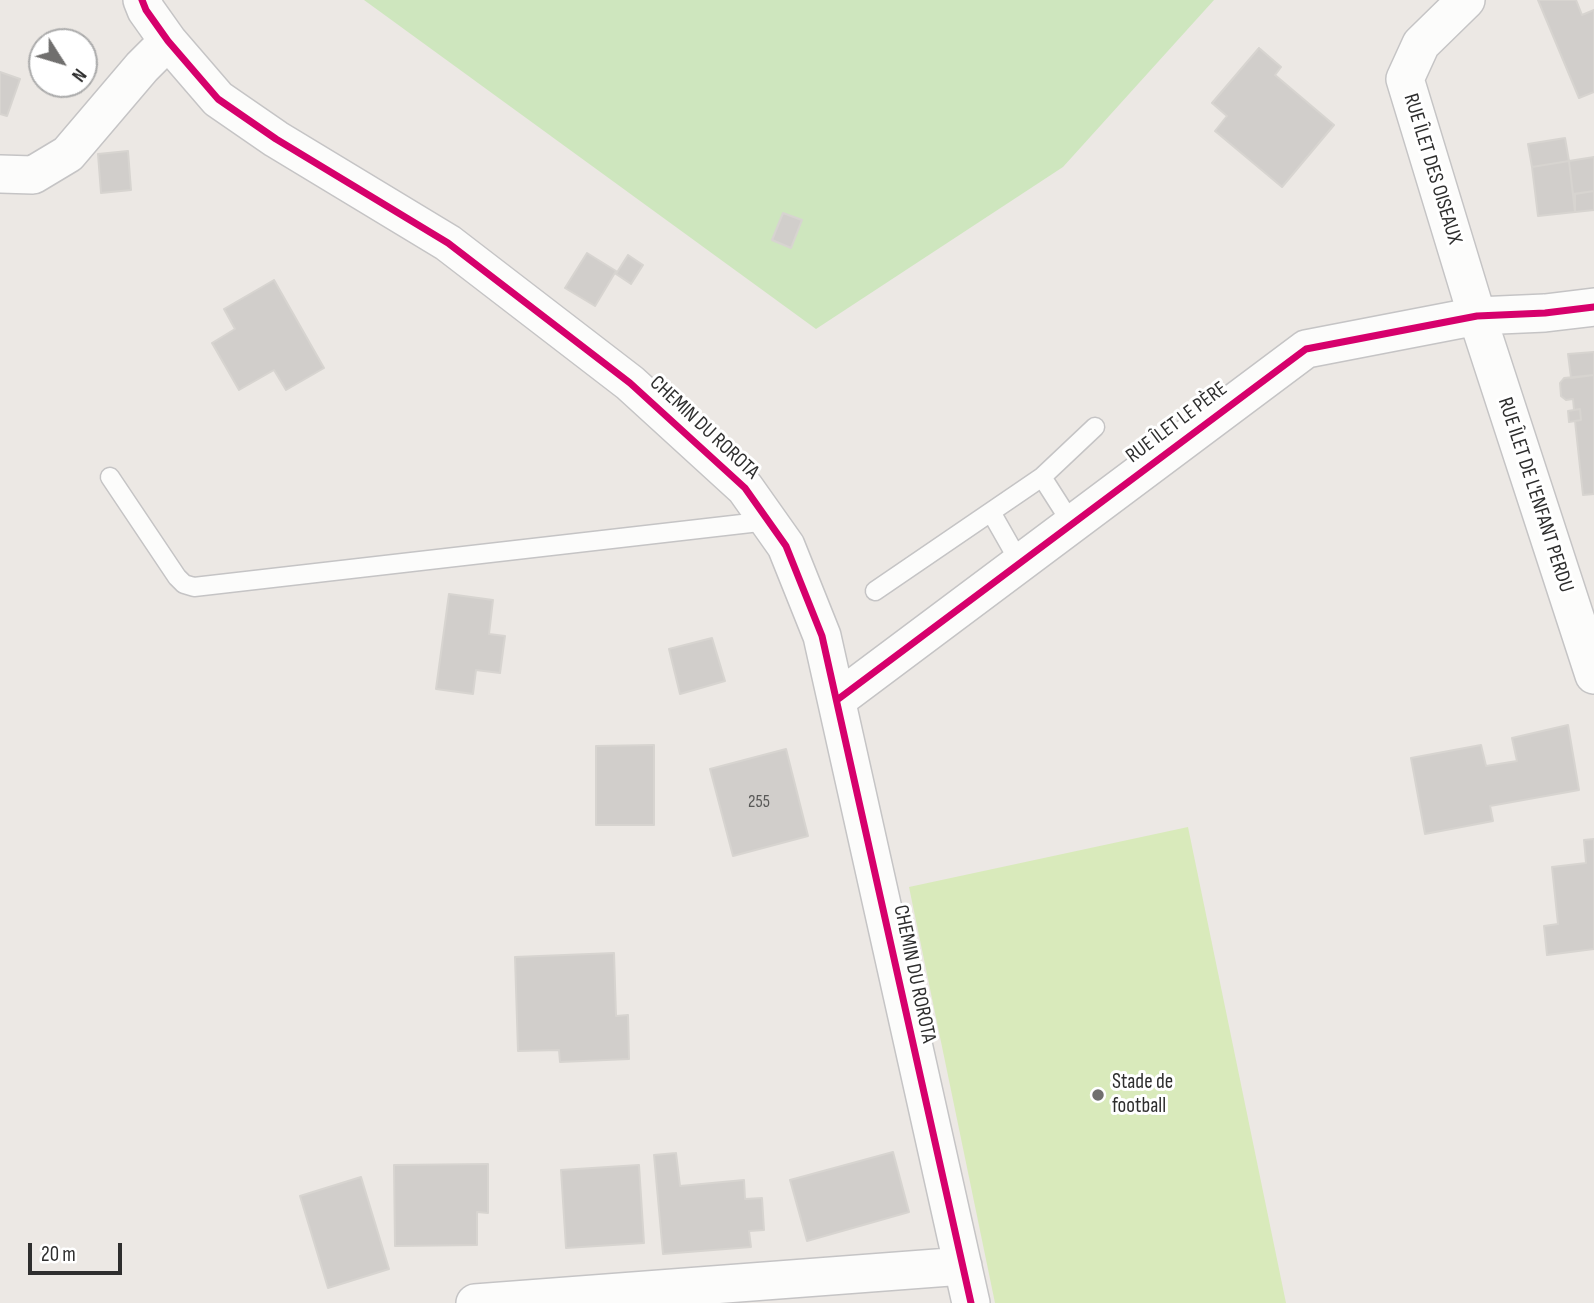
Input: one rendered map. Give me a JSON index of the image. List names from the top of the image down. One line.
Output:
{"streets":{"street":["RUE ÎLET DES OISEAUX","RUE ÎLET LE PÈRE","CHEMIN DU ROROTA","RUE ÎLET DE L'ENFANT PERDU"]},"crossings":[["RUE ÎLET DES OISEAUX","RUE ÎLET LE PÈRE"],["RUE ÎLET DES OISEAUX","RUE ÎLET DE L'ENFANT PERDU"],["RUE ÎLET LE PÈRE","CHEMIN DU ROROTA"],["RUE ÎLET LE PÈRE","RUE ÎLET DE L'ENFANT PERDU"]],"places":["Stade de football"],"house_numbers":["255"],"scale_bar":"20 m","north":"bottom right"}
